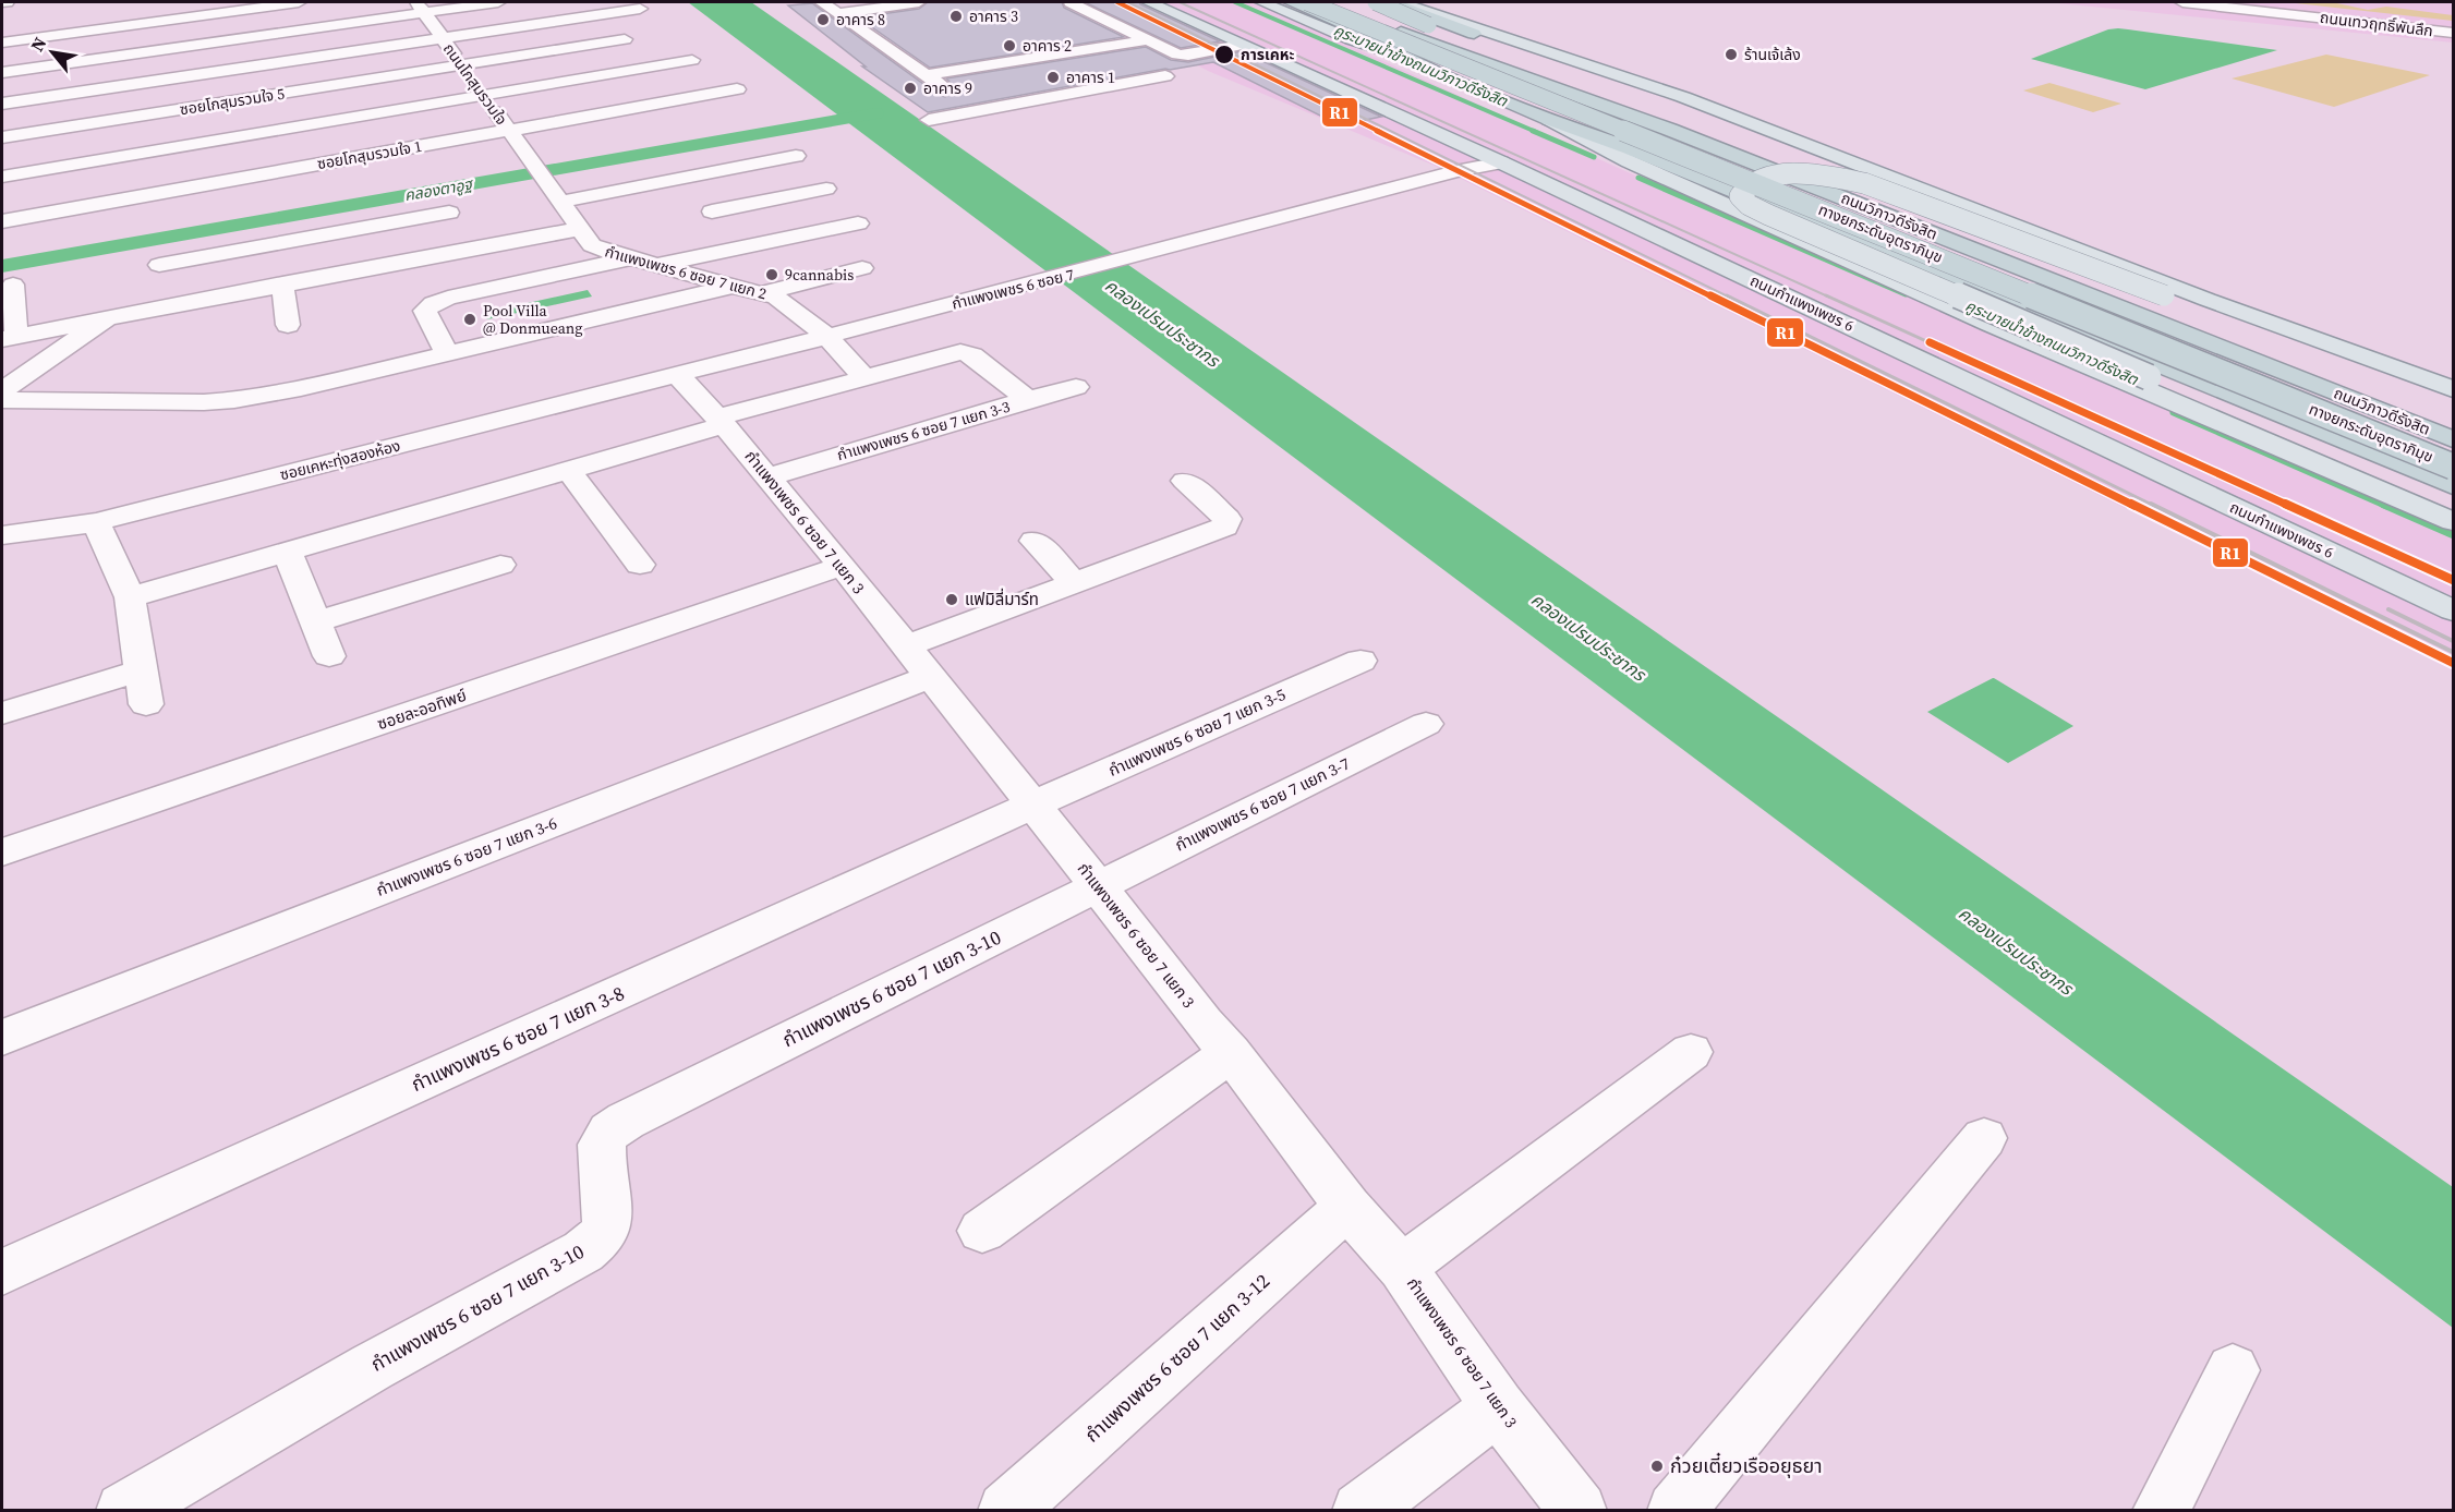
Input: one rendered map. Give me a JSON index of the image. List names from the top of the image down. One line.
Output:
{"streets":{"highway":["ถนนวิภาวดีรังสิต","ทางยกระดับอุตราภิมุข"],"main road":["ถนนกำแพงเพชร 6"],"street":["ถนนเทวฤทธิ์พันลึก","ถนนโกสุมรวมใจ","ซอยโกสุมรวมใจ 5","ซอยโกสุมรวมใจ 1","กำแพงเพชร 6 ซอย 7 แยก 2","กำแพงเพชร 6 ซอย 7","กำแพงเพชร 6 ซอย 7 แยก 3-3","ซอยเคหะทุ่งสองห้อง","กำแพงเพชร 6 ซอย 7 แยก 3","ซอยละออทิพย์","กำแพงเพชร 6 ซอย 7 แยก 3-5","กำแพงเพชร 6 ซอย 7 แยก 3-7","กำแพงเพชร 6 ซอย 7 แยก 3-6","กำแพงเพชร 6 ซอย 7 แยก 3-10","กำแพงเพชร 6 ซอย 7 แยก 3-8","กำแพงเพชร 6 ซอย 7 แยก 3-12"]},"crossings":[["ถนนโกสุมรวมใจ","ซอยโกสุมรวมใจ 5"],["ถนนโกสุมรวมใจ","ซอยโกสุมรวมใจ 1"],["ถนนโกสุมรวมใจ","กำแพงเพชร 6 ซอย 7 แยก 2"],["กำแพงเพชร 6 ซอย 7 แยก 2","กำแพงเพชร 6 ซอย 7"],["กำแพงเพชร 6 ซอย 7 แยก 2","กำแพงเพชร 6 ซอย 7 แยก 3-3"],["กำแพงเพชร 6 ซอย 7","ถนนกำแพงเพชร 6"],["กำแพงเพชร 6 ซอย 7","ซอยเคหะทุ่งสองห้อง"],["กำแพงเพชร 6 ซอย 7","กำแพงเพชร 6 ซอย 7 แยก 3"],["กำแพงเพชร 6 ซอย 7 แยก 3-3","กำแพงเพชร 6 ซอย 7 แยก 3"],["ซอยเคหะทุ่งสองห้อง","กำแพงเพชร 6 ซอย 7 แยก 3"],["กำแพงเพชร 6 ซอย 7 แยก 3","ซอยละออทิพย์"],["กำแพงเพชร 6 ซอย 7 แยก 3","กำแพงเพชร 6 ซอย 7 แยก 3-5"],["กำแพงเพชร 6 ซอย 7 แยก 3","กำแพงเพชร 6 ซอย 7 แยก 3-7"],["กำแพงเพชร 6 ซอย 7 แยก 3","กำแพงเพชร 6 ซอย 7 แยก 3-6"],["กำแพงเพชร 6 ซอย 7 แยก 3","กำแพงเพชร 6 ซอย 7 แยก 3-10"],["กำแพงเพชร 6 ซอย 7 แยก 3","กำแพงเพชร 6 ซอย 7 แยก 3-8"],["กำแพงเพชร 6 ซอย 7 แยก 3","กำแพงเพชร 6 ซอย 7 แยก 3-12"],["กำแพงเพชร 6 ซอย 7 แยก 3-5","กำแพงเพชร 6 ซอย 7 แยก 3-8"],["กำแพงเพชร 6 ซอย 7 แยก 3-7","กำแพงเพชร 6 ซอย 7 แยก 3-10"]],"water":["คูระบายน้ำข้างถนนวิภาวดีรังสิต","คลองตาอูฐ","คลองเปรมประชากร"],"places":["อาคาร 3","อาคาร 8","อาคาร 2","การเคหะ","ร้านเจ้เล้ง","อาคาร 1","อาคาร 9","9cannabis","Pool Villa @ Donmueang","แฟมิลี่มาร์ท","ก๋วยเตี๋ยวเรืออยุธยา"],"lines":["transit line R1"],"north":"top left"}
